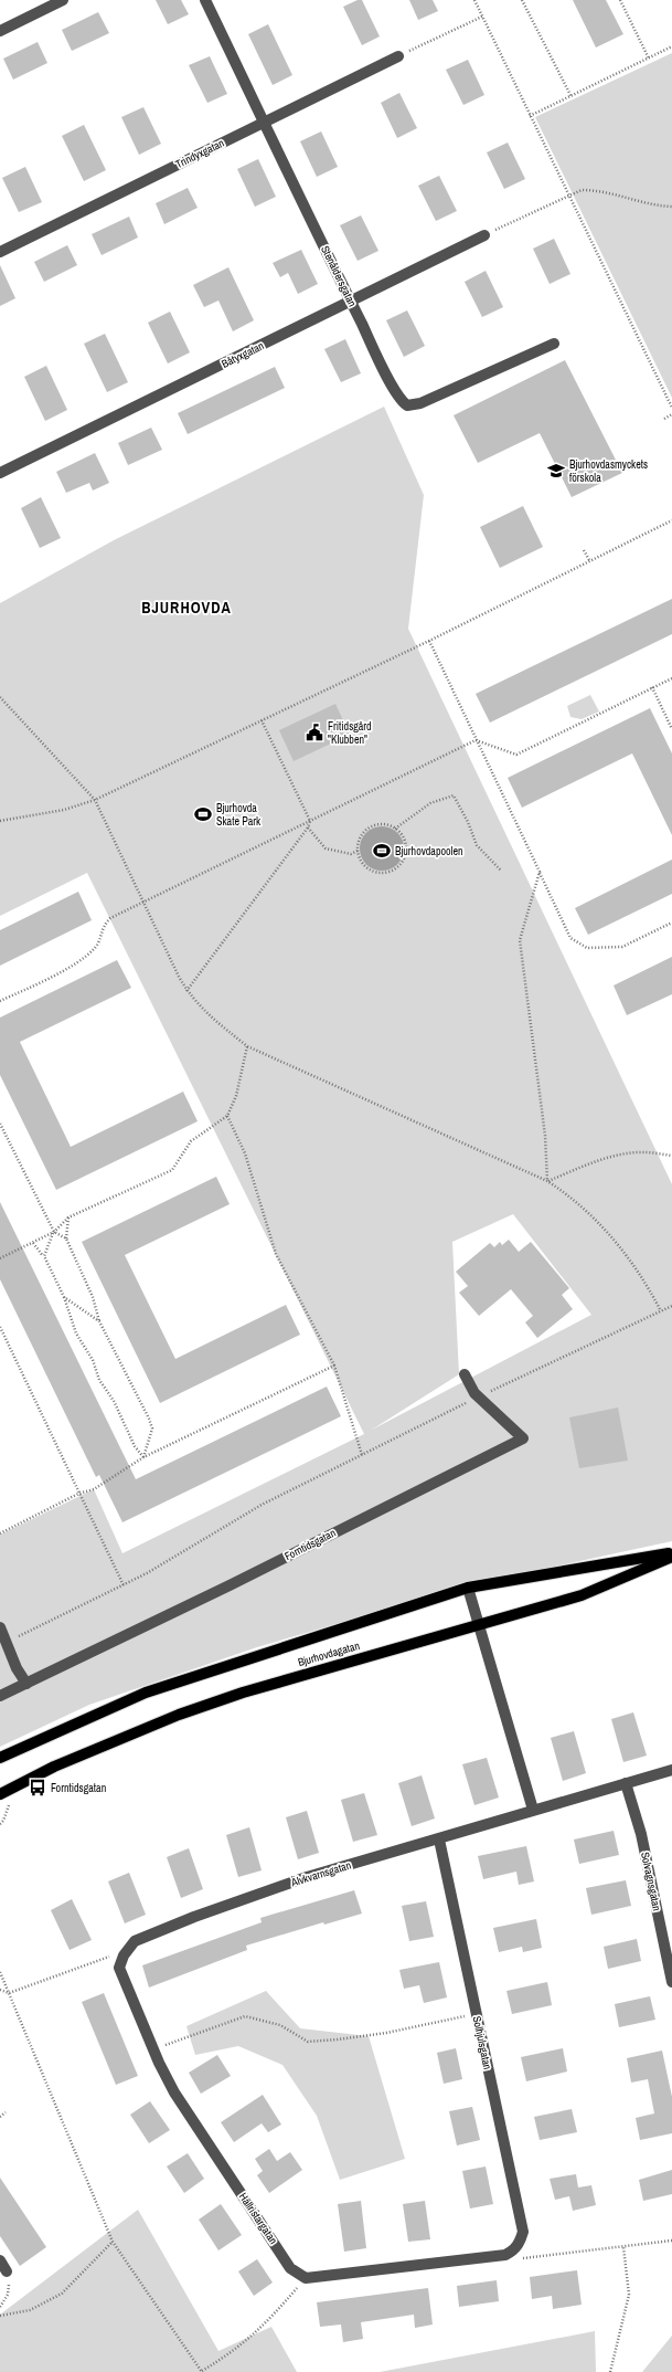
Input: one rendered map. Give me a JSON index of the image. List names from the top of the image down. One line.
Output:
{"streets":{"main road":["Bjurhovdagatan"],"street":["Trindyxgatan","Stenåldersgatan","Båtyxgatan","Forntidsgatan","Älvkvarnsgatan","Solvagnsgatan","Solhjulsgatan","Hällristargatan"]},"crossings":[["Trindyxgatan","Stenåldersgatan"],["Stenåldersgatan","Båtyxgatan"],["Älvkvarnsgatan","Solvagnsgatan"],["Älvkvarnsgatan","Solhjulsgatan"],["Älvkvarnsgatan","Hällristargatan"]],"districts":["BJURHOVDA"],"places":{"school or university":["Bjurhovdasmyckets förskola"],"public building":["Fritidsgård \"Klubben\""],"sports":["Bjurhovda Skate Park","Bjurhovdapoolen"],"bus stop":["Forntidsgatan"]}}
